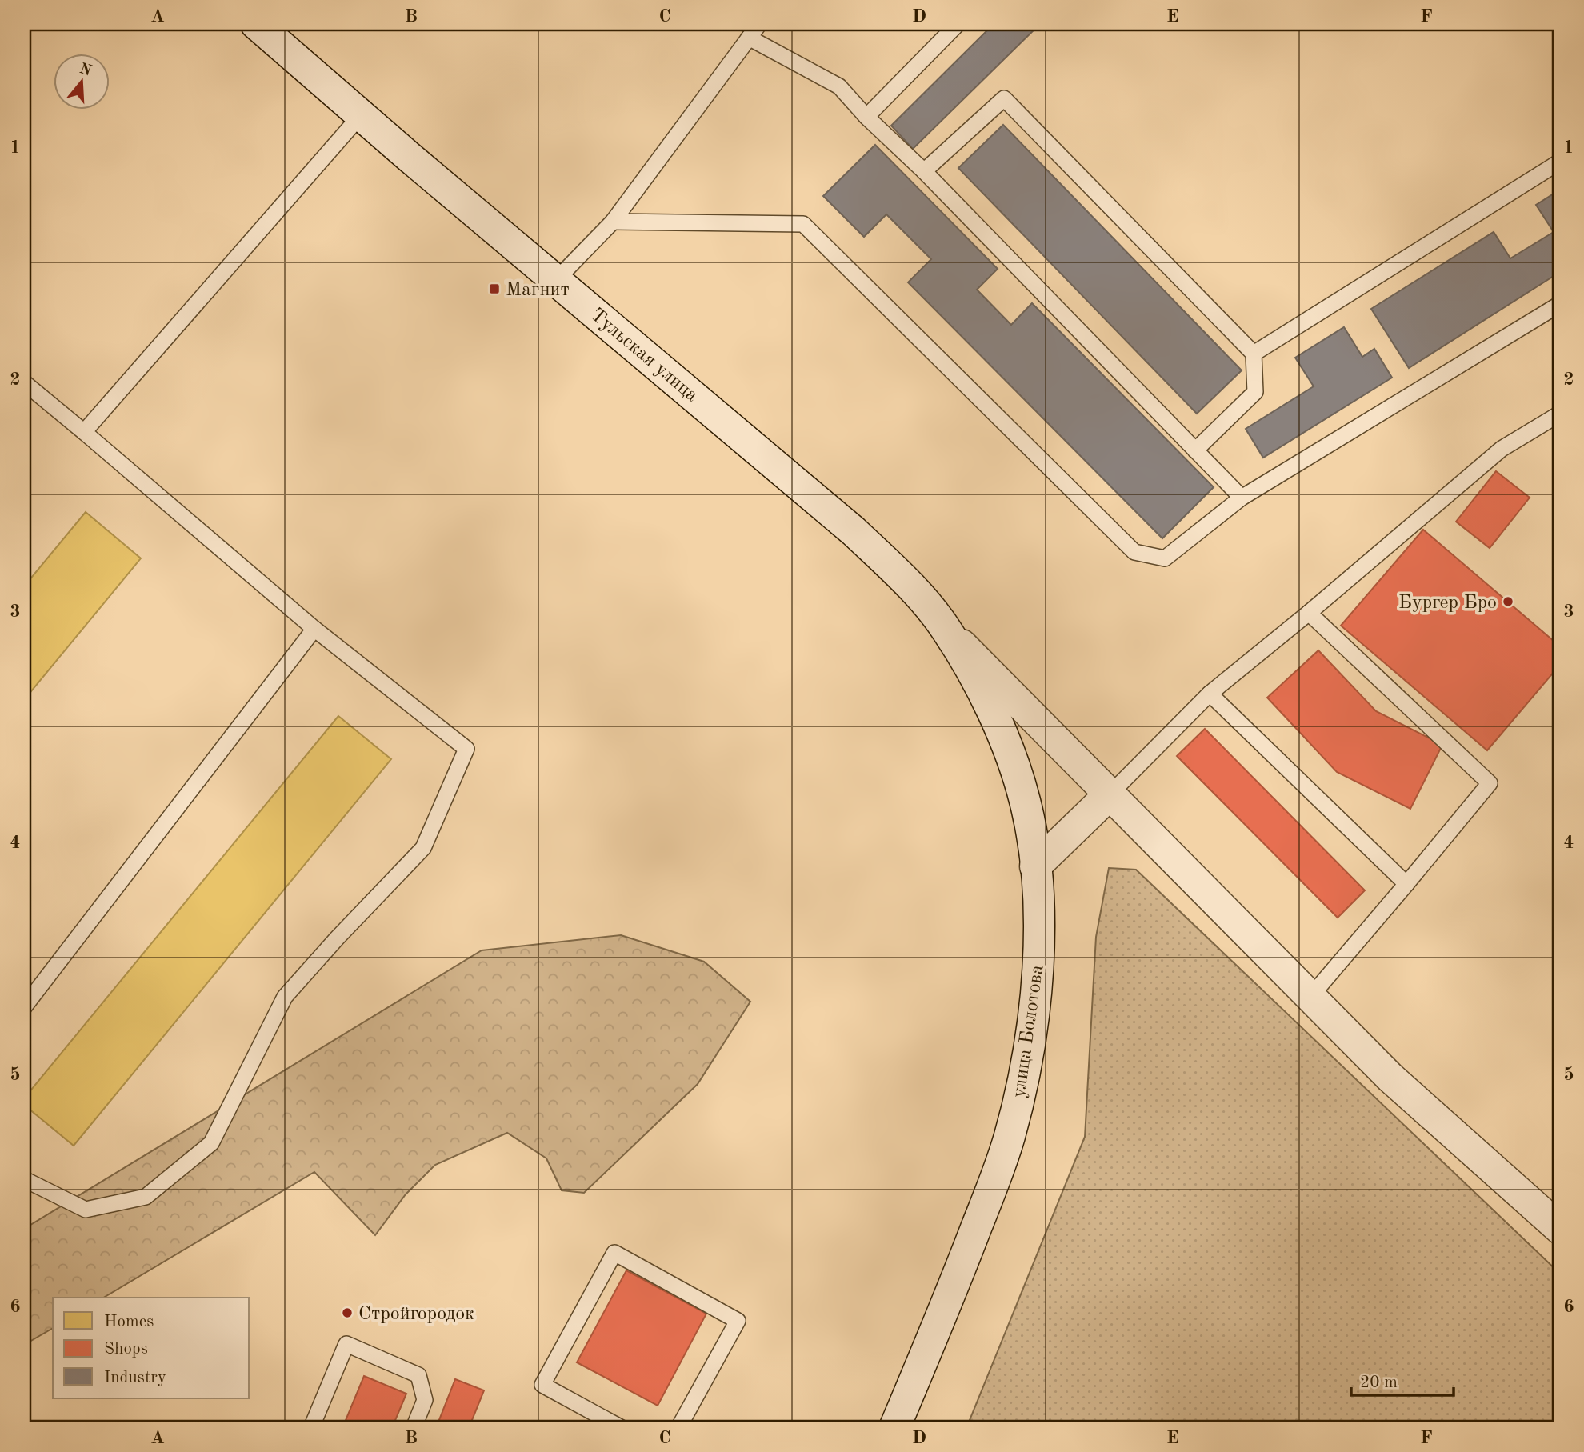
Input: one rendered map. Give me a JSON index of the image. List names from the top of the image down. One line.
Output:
{"streets":{"main road":["Тульская улица","улица Болотова"]},"crossings":[["Тульская улица","улица Болотова"]],"places":{"transit":["Магнит"],"other":["Бургер Бро","Стройгородок"]},"legend":["Homes","Shops","Industry"],"scale_bar":"20 m","north":"top","grid":{"columns":["A","B","C","D","E","F"],"rows":["1","2","3","4","5","6"]}}
